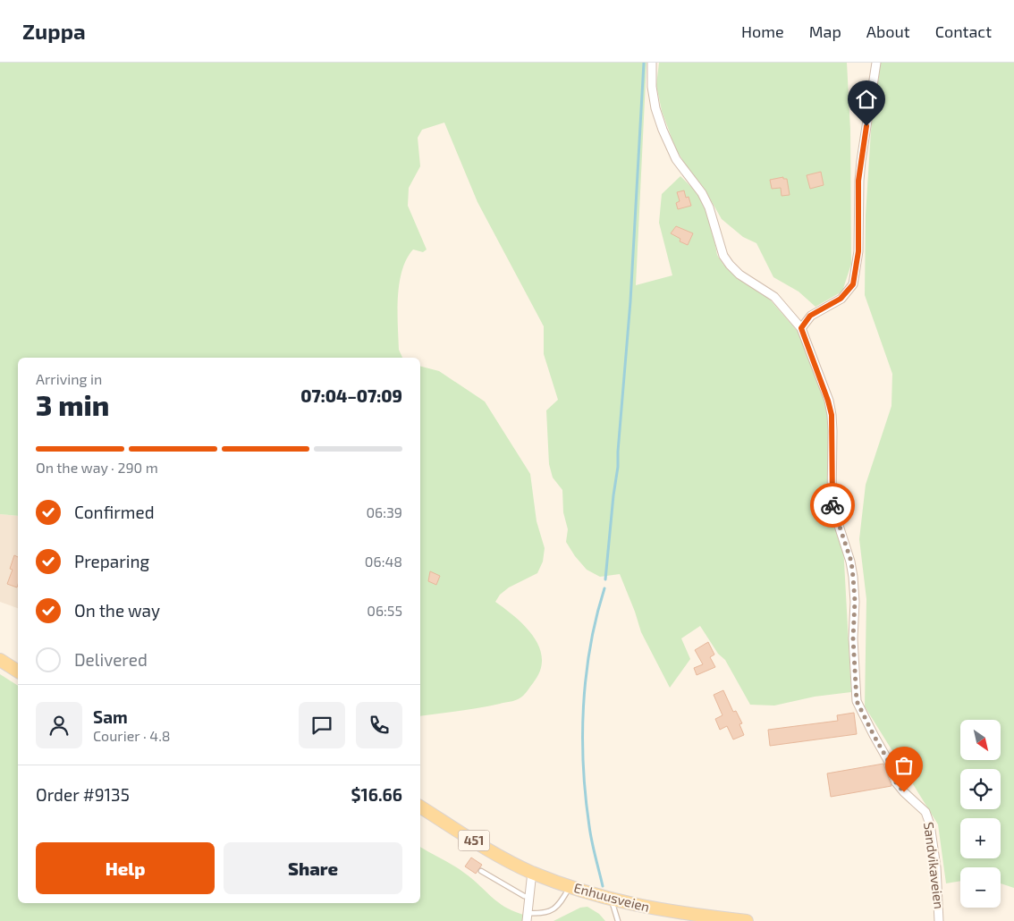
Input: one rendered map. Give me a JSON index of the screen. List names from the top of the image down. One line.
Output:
{"streets":{"main road":["451","Enhuusveien"],"street":["Sandvikaveien"]},"north":"bottom right","page":{"header":"Zuppa","nav":["Home","Map","About","Contact"],"heading":["3 min","Arriving in","07:04–07:09"],"panel":["Sam","Courier · 4.8","Order #9135","$16.66"],"bar":"On the way · 290 m","list":[["Confirmed","06:39"],["Preparing","06:48"],["On the way","06:55"],"Delivered"],"map_buttons":["+","−"],"buttons":["Help","Share"]}}
